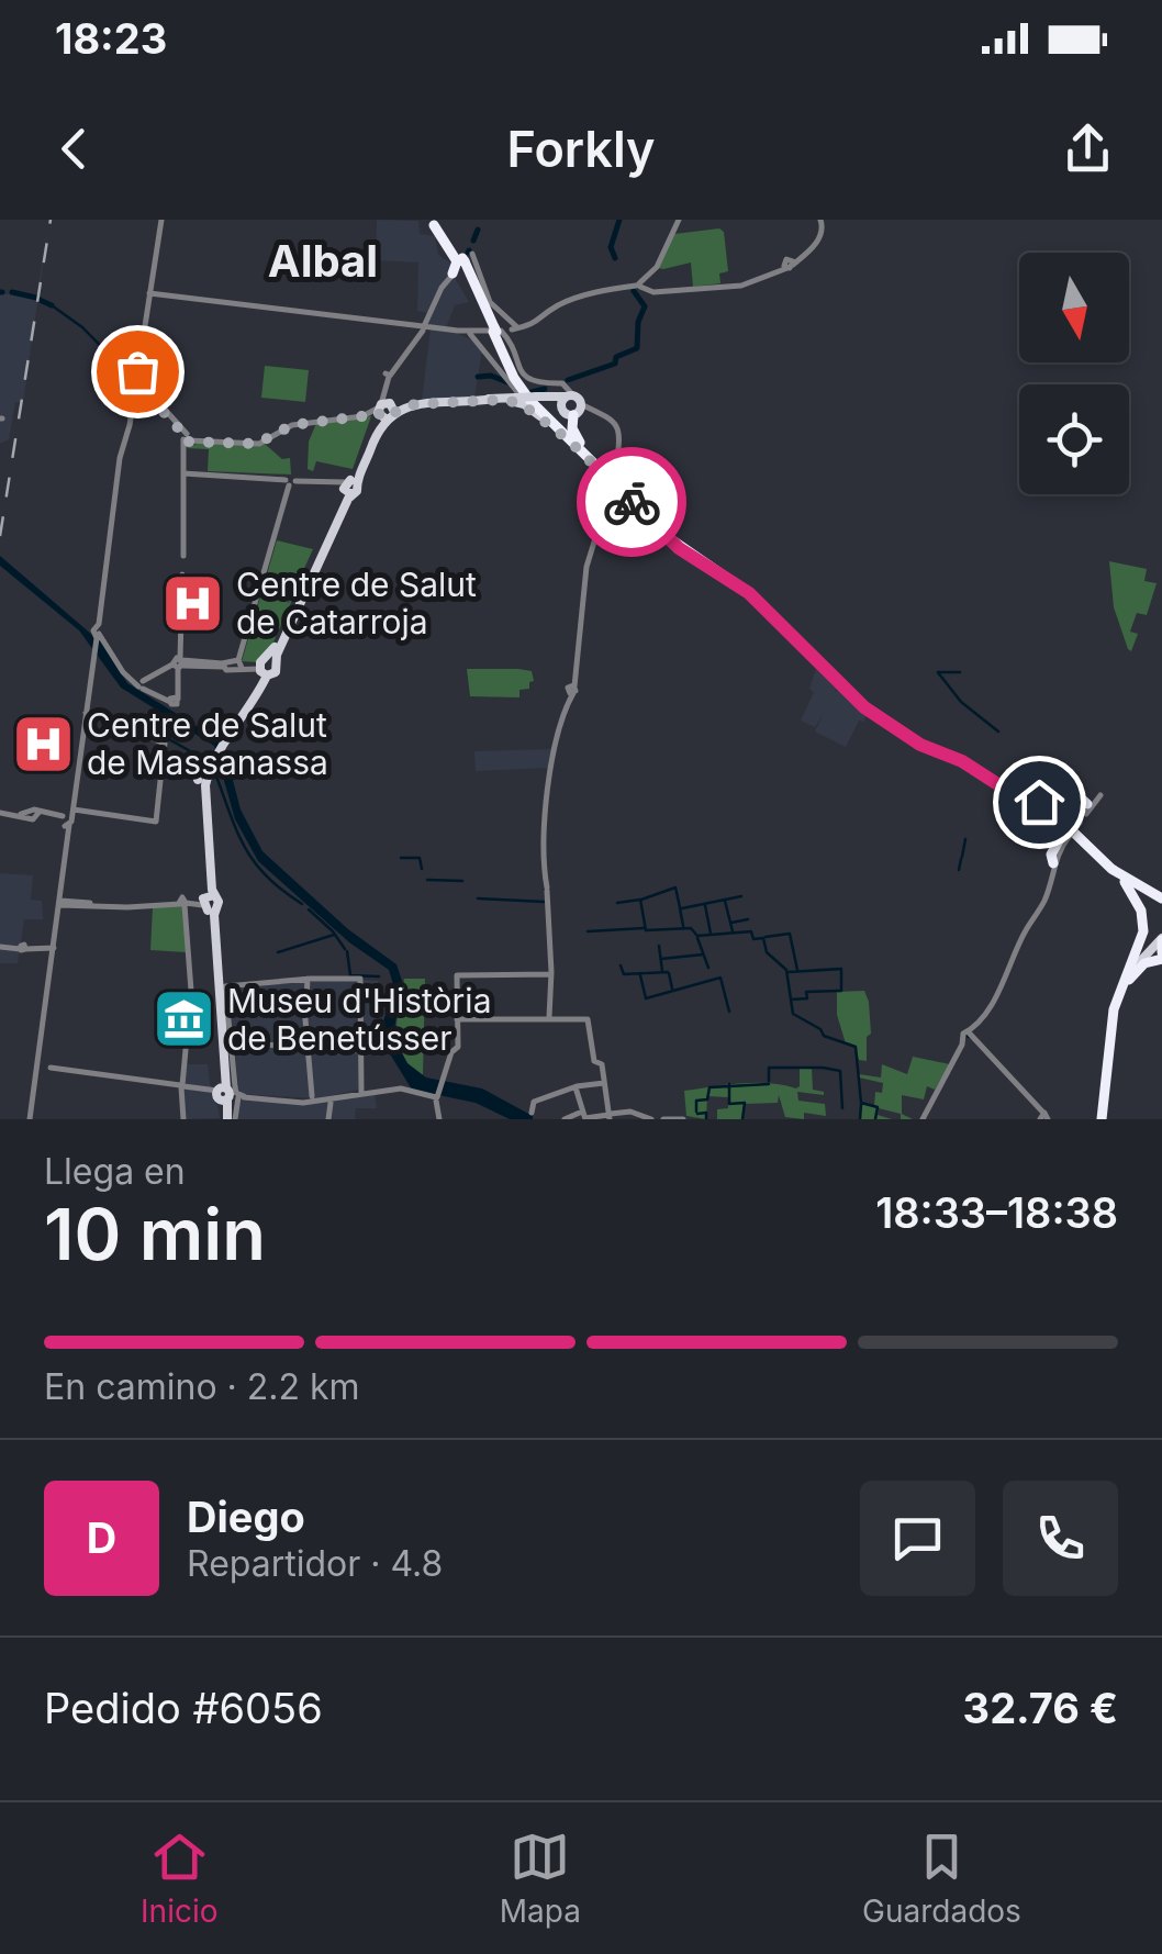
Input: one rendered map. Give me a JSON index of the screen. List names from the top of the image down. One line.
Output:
{"districts":["Albal"],"places":{"hospital":["Centre de Salut de Catarroja","Centre de Salut de Massanassa"],"museum":["Museu d'Història de Benetússer"]},"north":"bottom","page":{"status":"18:23","header":"Forkly","heading":["10 min","Llega en","18:33–18:38"],"panel":["Diego","Repartidor · 4.8","Pedido #6056","32.76 €"],"bar":"En camino · 2.2 km","round":"D","tabs":["Inicio","Mapa","Guardados"]}}
